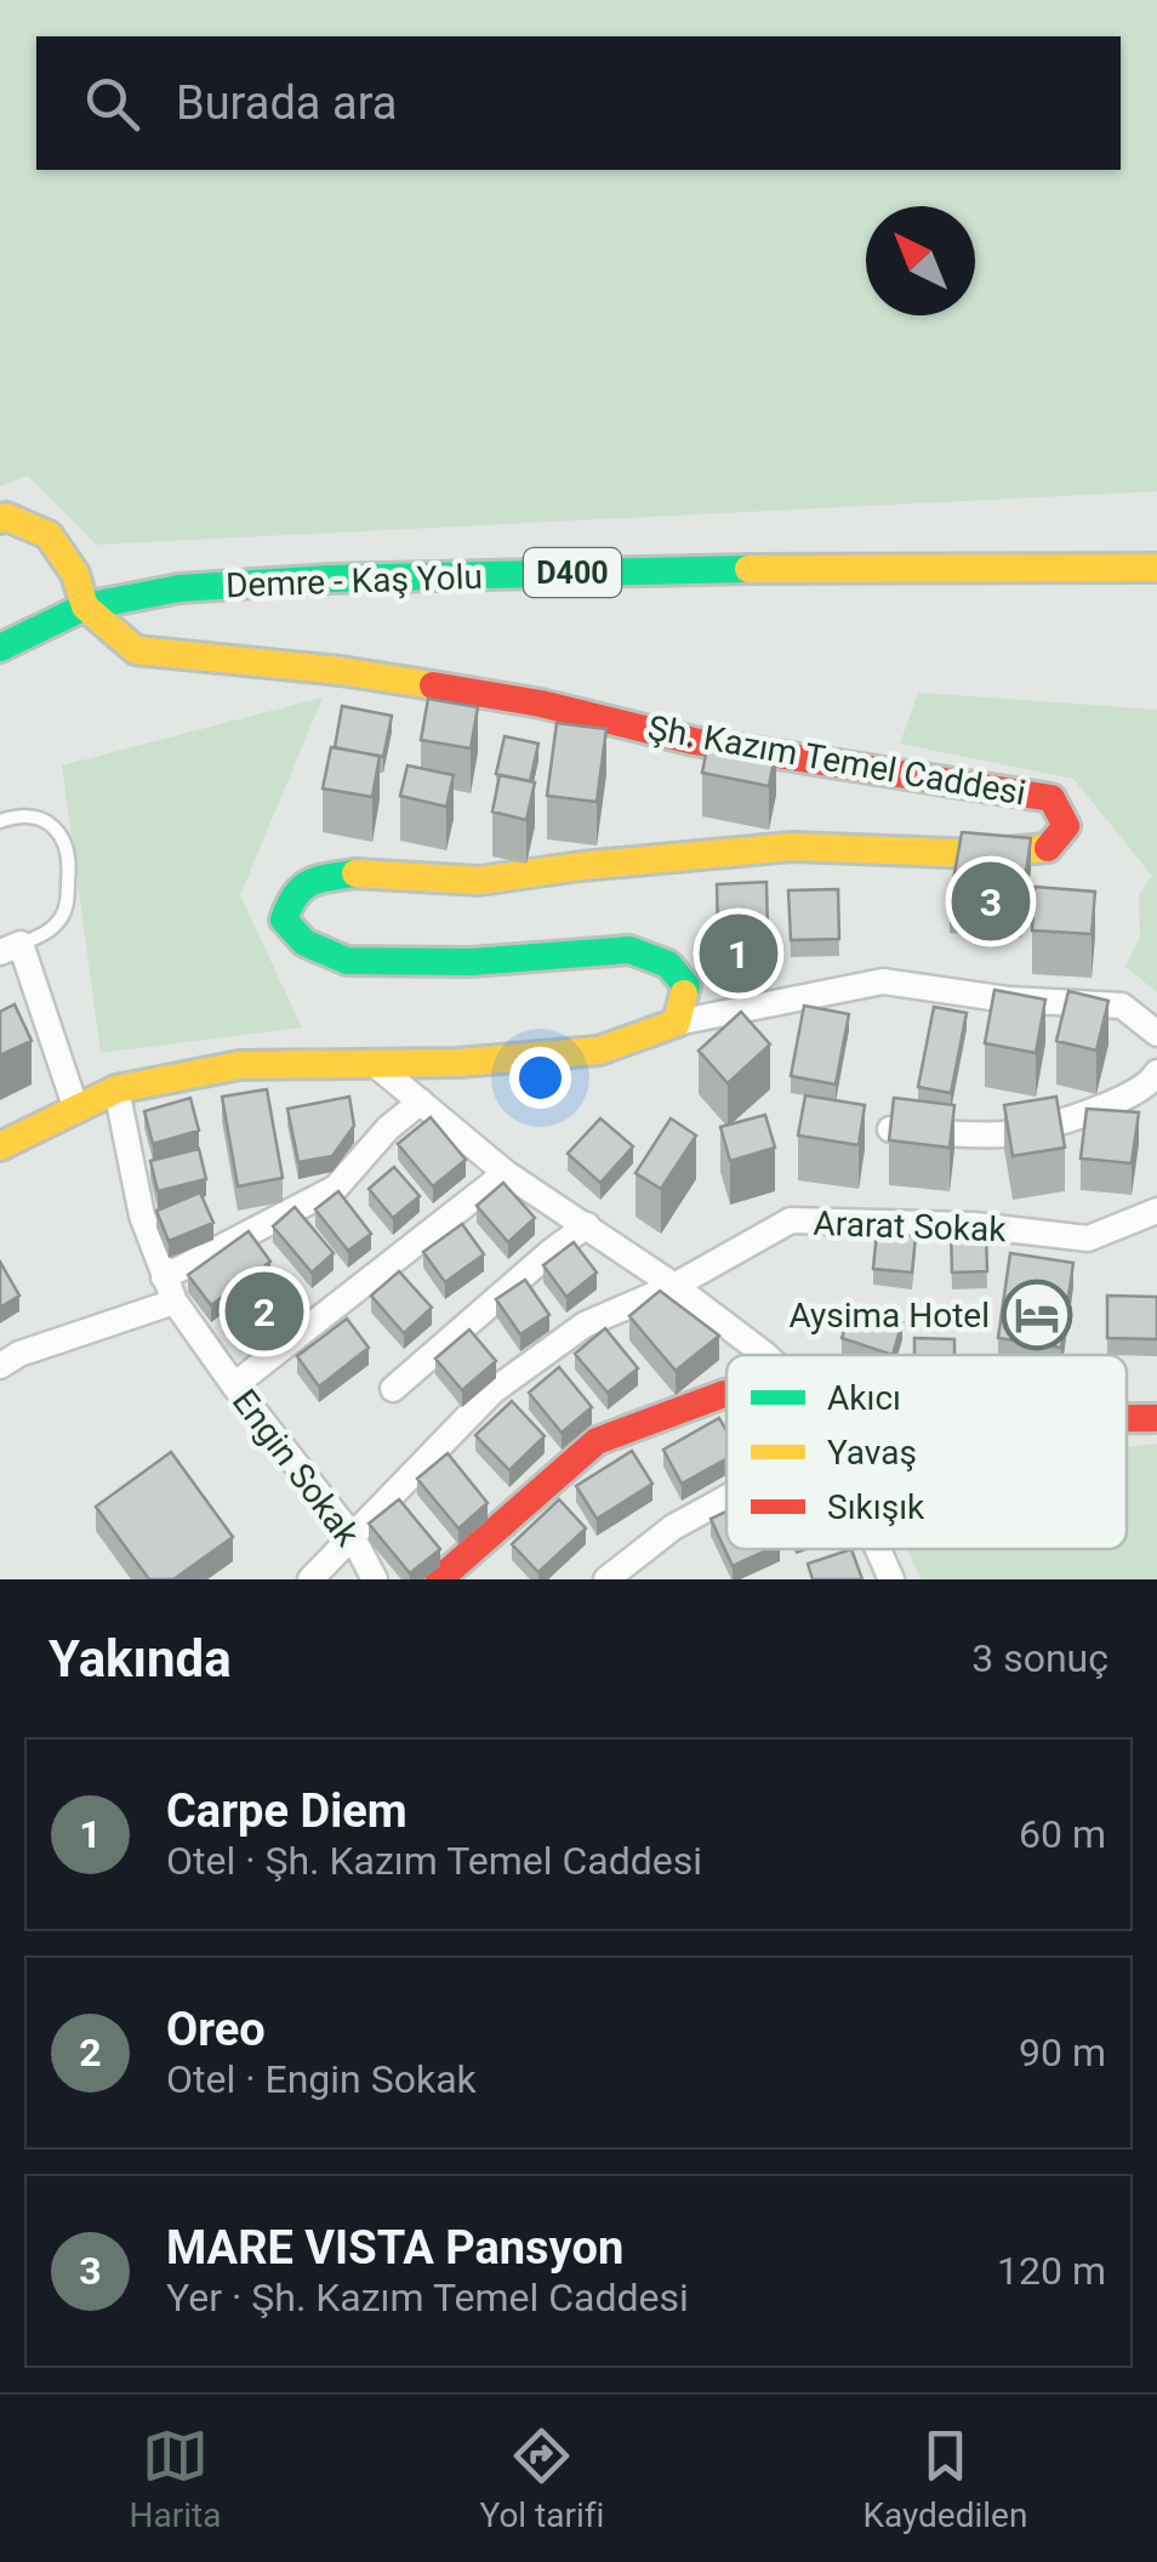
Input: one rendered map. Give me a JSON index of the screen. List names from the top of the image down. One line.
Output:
{"streets":{"main road":["D400","Demre - Kaş Yolu","Şh. Kazım Temel Caddesi"],"street":["Ararat Sokak","Engin Sokak"]},"crossings":[["Demre - Kaş Yolu","Şh. Kazım Temel Caddesi"],["Ararat Sokak","Engin Sokak"]],"places":{"hotel":["Aysima Hotel"]},"legend":["Akıcı","Yavaş","Sıkışık"],"north":"top left","page":{"search":"Burada ara","pins":["3","1","2"],"heading":["Yakında","3 sonuç"],"list":[{"mark":"1","name":"Carpe Diem","note":"Otel · Şh. Kazım Temel Caddesi","value":"60 m"},{"mark":"2","name":"Oreo","note":"Otel · Engin Sokak","value":"90 m"},{"mark":"3","name":"MARE VISTA Pansyon","note":"Yer · Şh. Kazım Temel Caddesi","value":"120 m"}],"nav":["Harita","Yol tarifi","Kaydedilen"]}}
